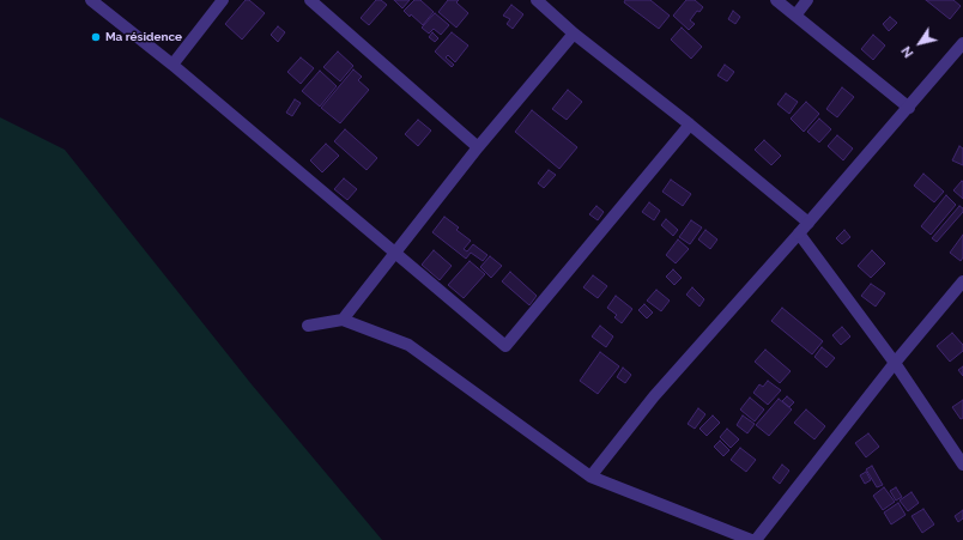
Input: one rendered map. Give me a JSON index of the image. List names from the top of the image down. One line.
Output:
{"places":["Ma résidence"],"north":"bottom left"}
